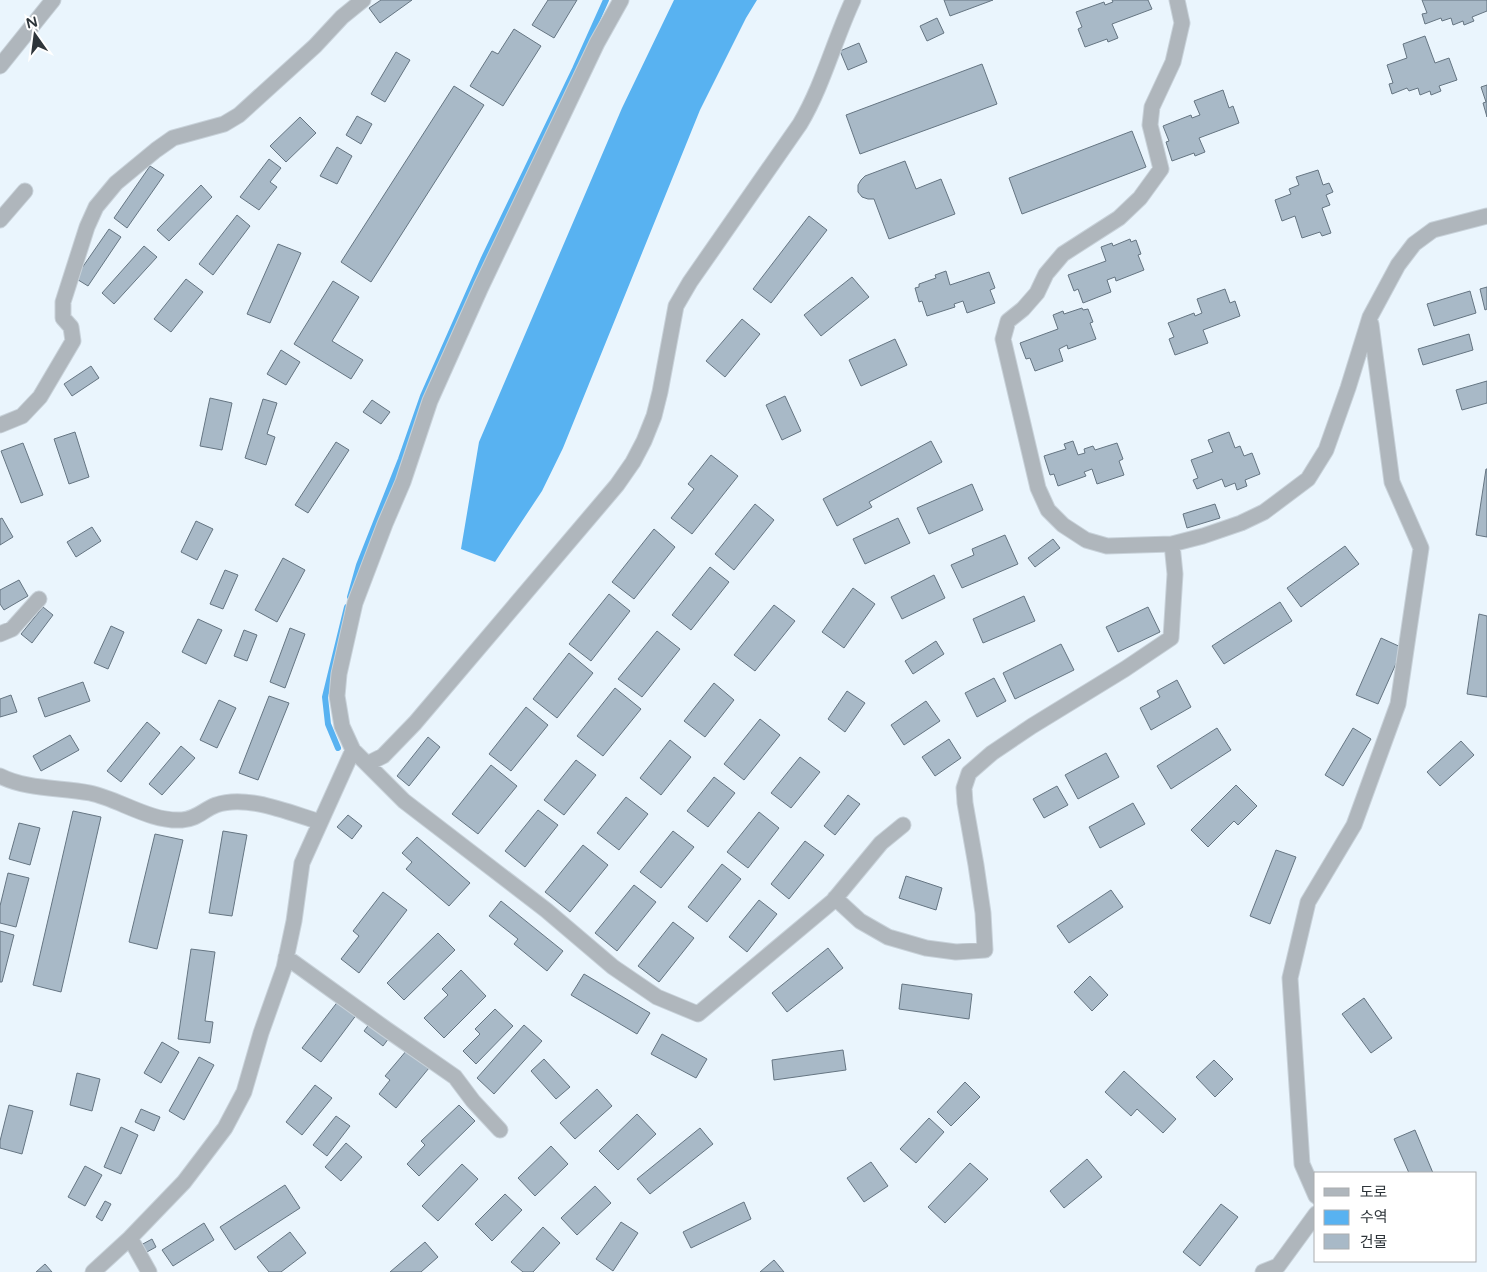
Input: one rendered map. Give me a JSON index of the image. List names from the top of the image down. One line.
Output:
{"legend":["도로","수역","건물"],"north":"top"}
